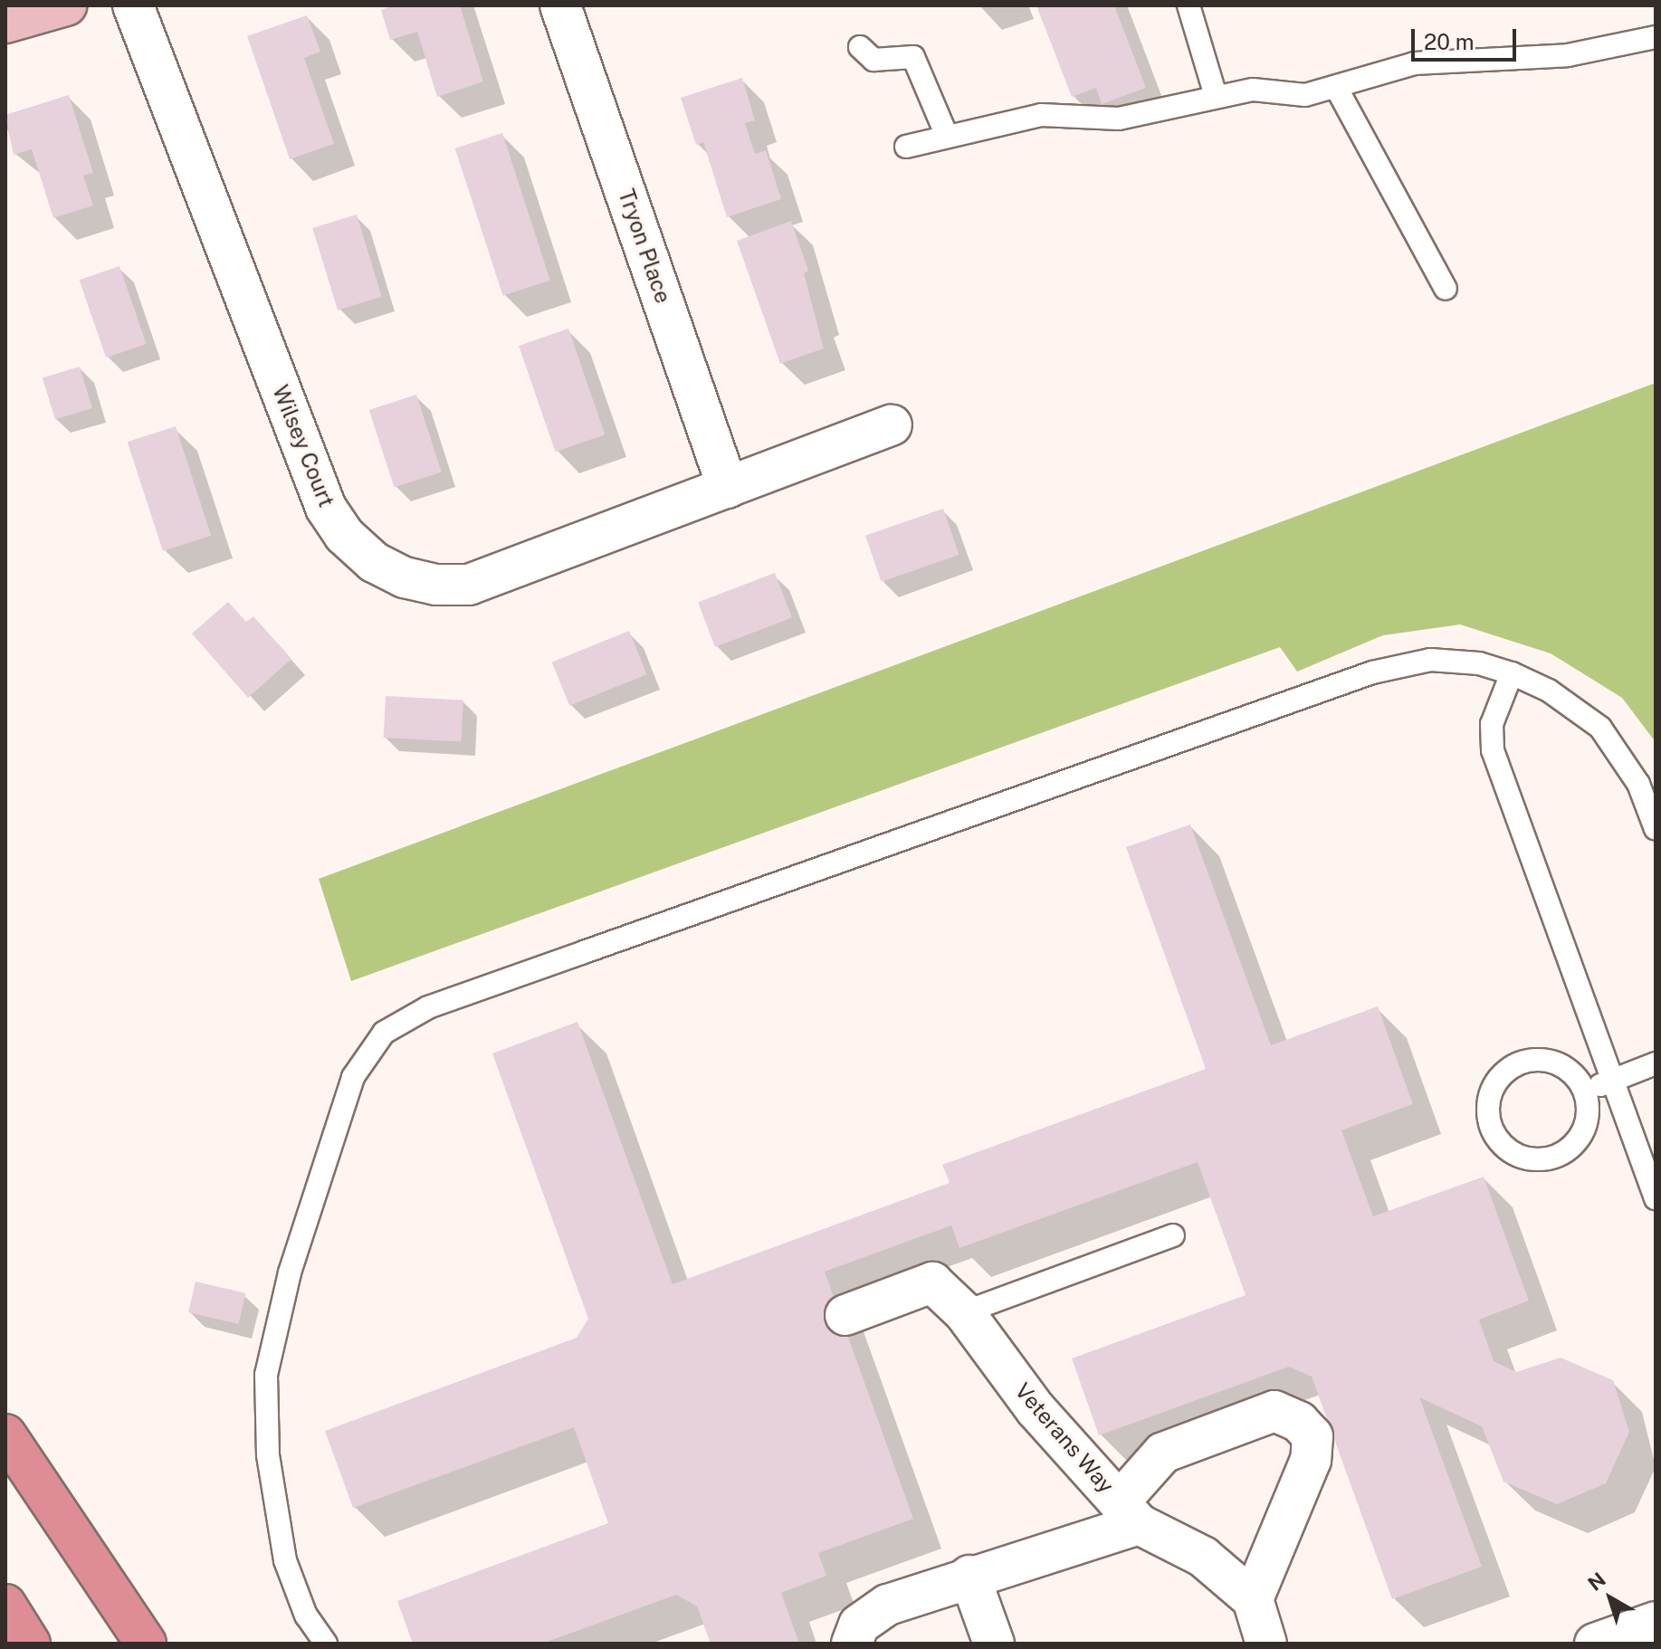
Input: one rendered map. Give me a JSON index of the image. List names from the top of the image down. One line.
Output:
{"streets":{"street":["Tryon Place","Wilsey Court","Veterans Way"]},"crossings":[["Tryon Place","Wilsey Court"]],"scale_bar":"20 m","north":"top left"}
